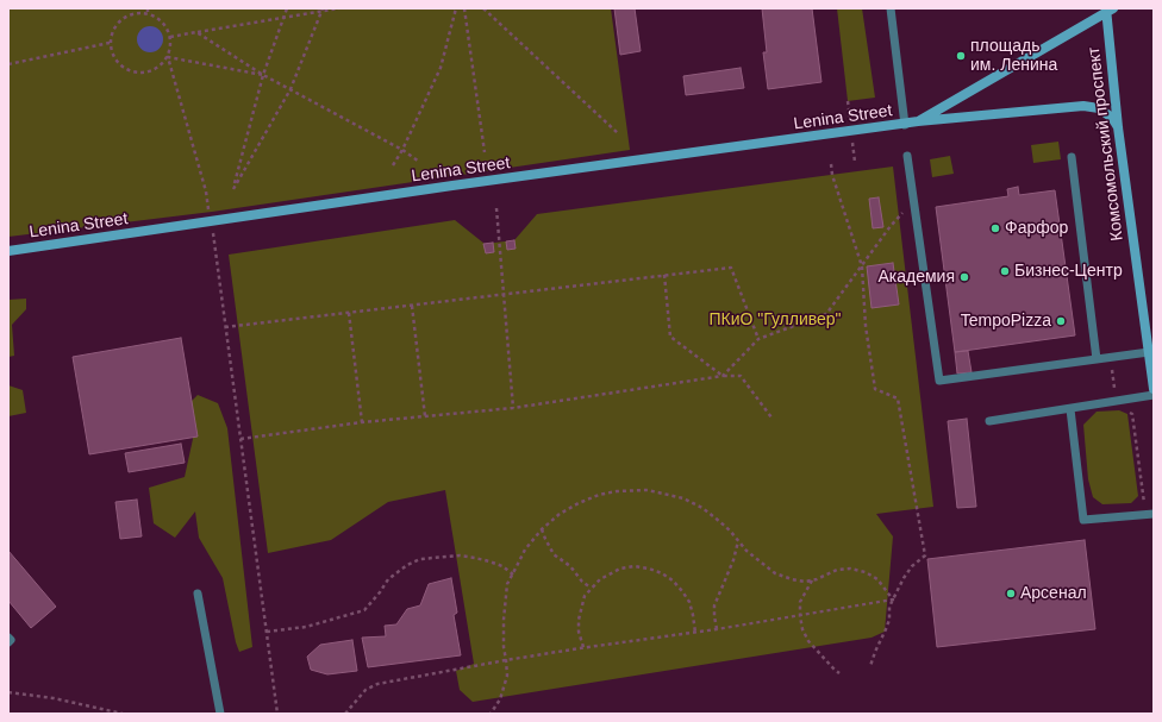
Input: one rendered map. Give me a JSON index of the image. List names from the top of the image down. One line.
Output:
{"streets":{"main road":["Lenina Street","Комсомольский проспект"]},"crossings":[["Lenina Street","Комсомольский проспект"]],"parks":["ПКиО \"Гулливер\""],"places":["площадь им. Ленина","Фарфор","Бизнес-Центр","Академия","TempoPizza","Арсенал"]}
